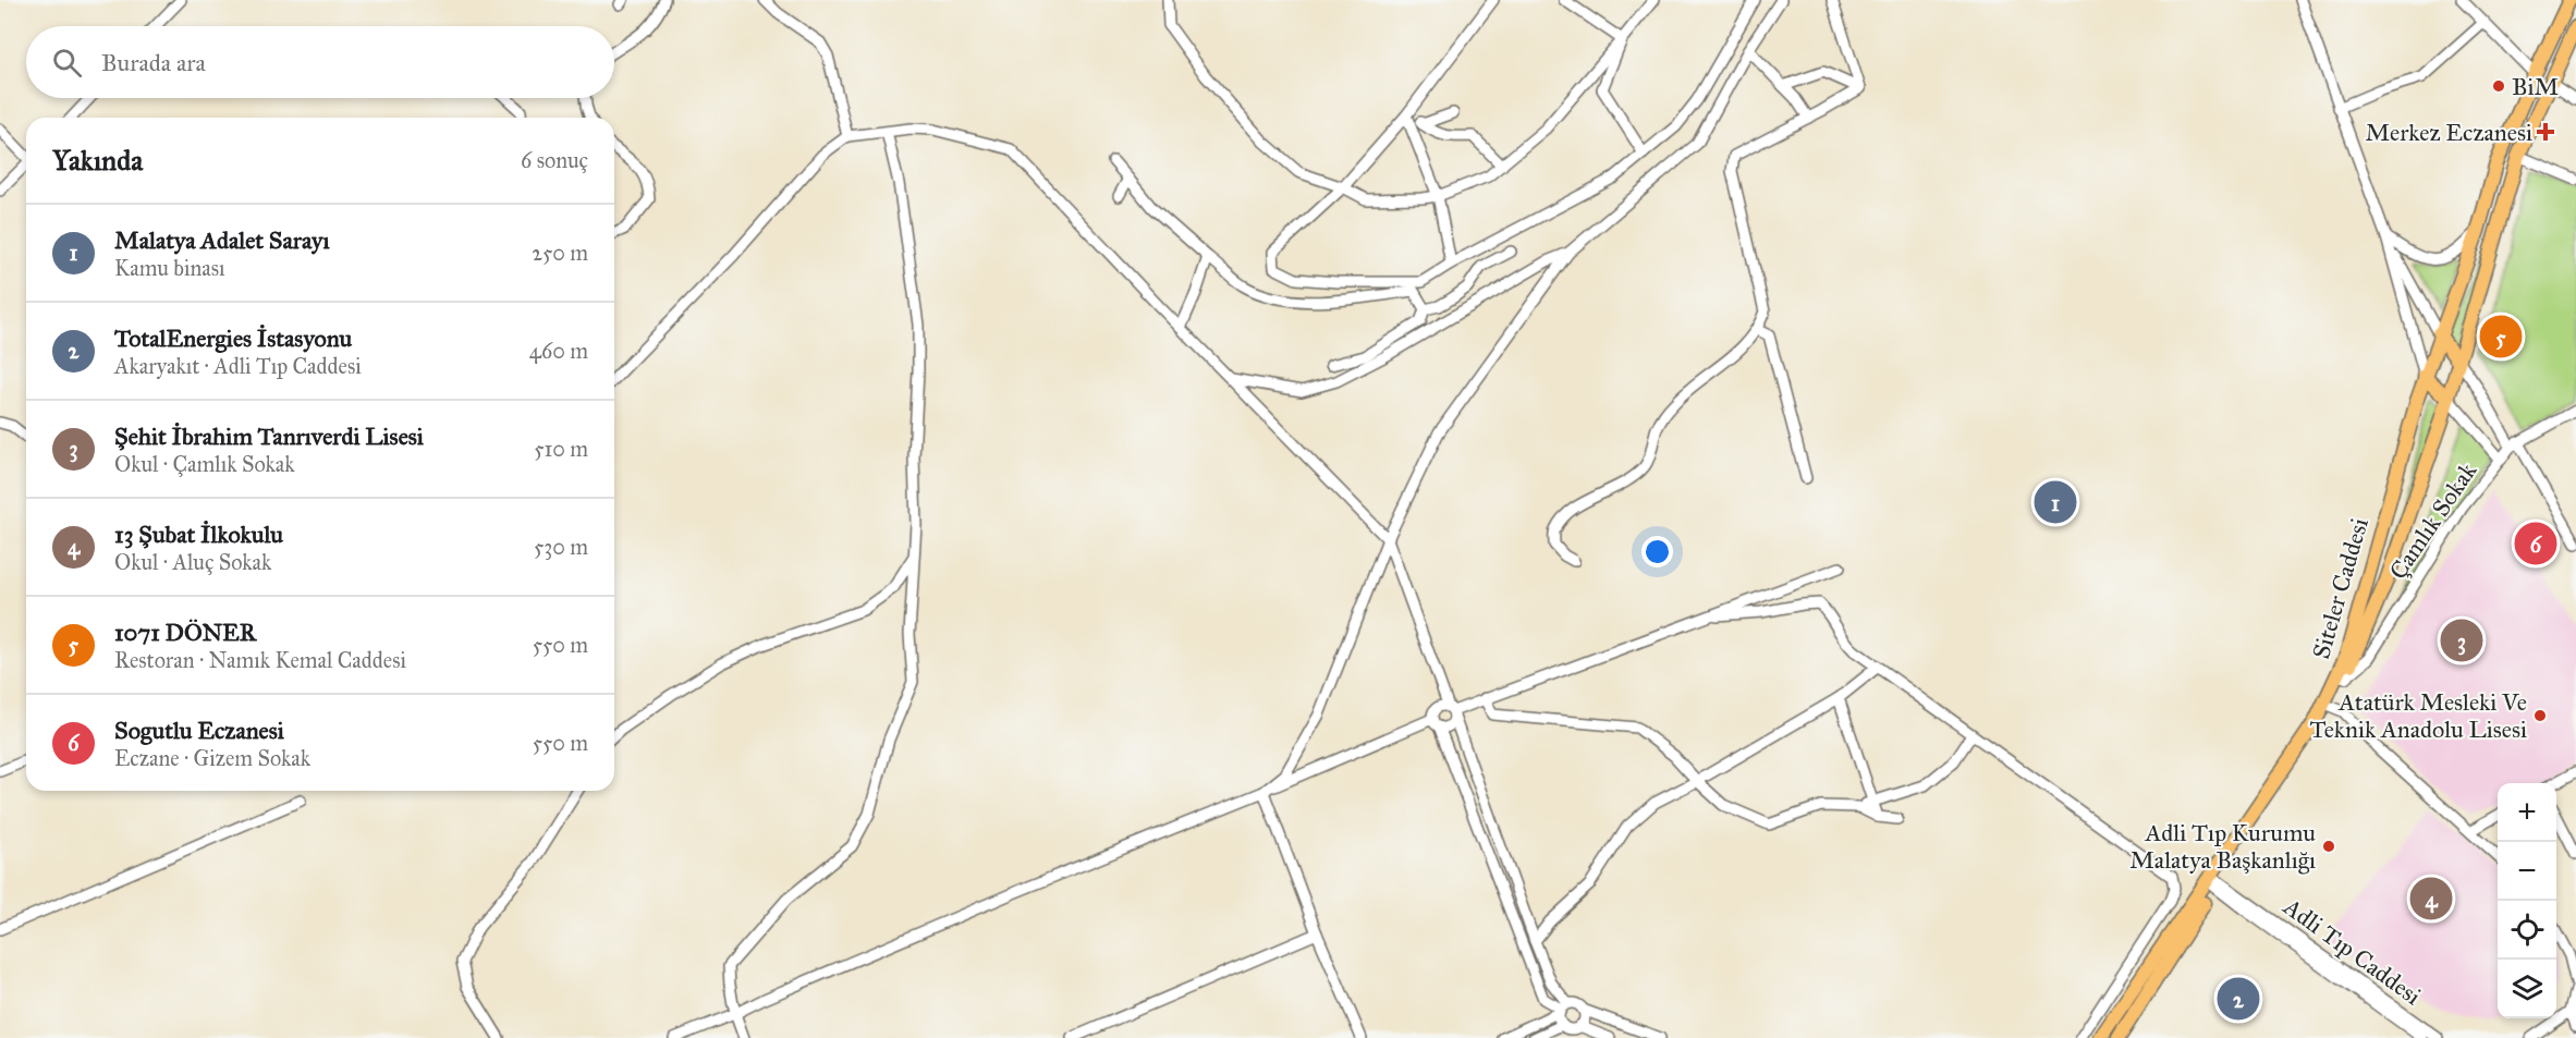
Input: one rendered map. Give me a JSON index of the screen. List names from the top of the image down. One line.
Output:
{"streets":{"main road":["Siteler Caddesi"],"street":["Çamlık Sokak","Adli Tıp Caddesi"]},"crossings":[["Çamlık Sokak","Siteler Caddesi"],["Siteler Caddesi","Adli Tıp Caddesi"]],"places":{"other":["BiM","Atatürk Mesleki Ve Teknik Anadolu Lisesi","Adli Tıp Kurumu Malatya Başkanlığı"],"health":["Merkez Eczanesi"]},"page":{"search":"Burada ara","heading":["Yakında","6 sonuç"],"list":[{"mark":"1","name":"Malatya Adalet Sarayı","note":"Kamu binası","value":"250 m"},{"mark":"2","name":"TotalEnergies İstasyonu","note":"Akaryakıt · Adli Tıp Caddesi","value":"460 m"},{"mark":"3","name":"Şehit İbrahim Tanrıverdi Lisesi","note":"Okul · Çamlık Sokak","value":"510 m"},{"mark":"4","name":"13 Şubat İlkokulu","note":"Okul · Aluç Sokak","value":"530 m"},{"mark":"5","name":"1071 DÖNER","note":"Restoran · Namık Kemal Caddesi","value":"550 m"},{"mark":"6","name":"Sogutlu Eczanesi","note":"Eczane · Gizem Sokak","value":"550 m"}],"pins":["5","1","6","3","4","2"],"map_buttons":["+","−"]}}
